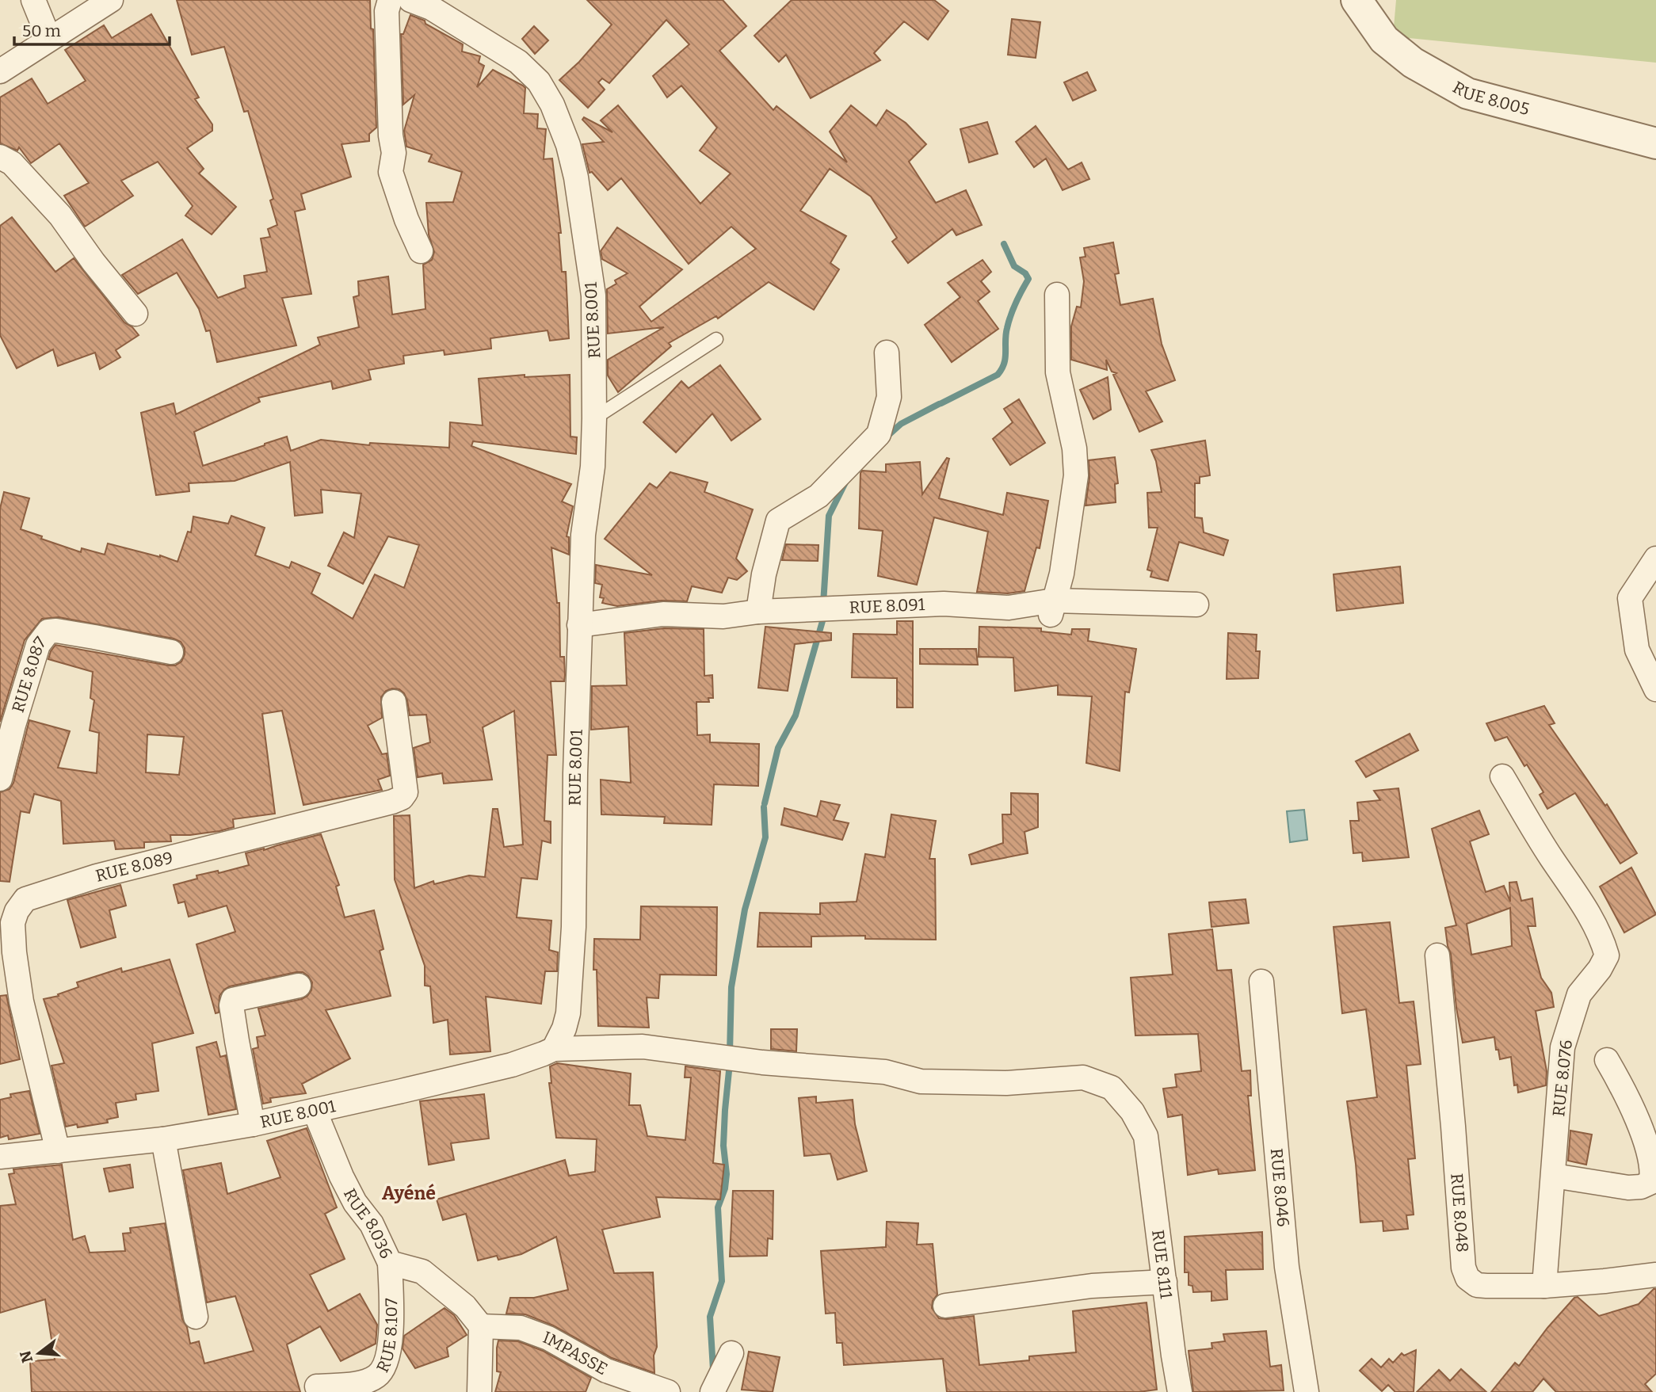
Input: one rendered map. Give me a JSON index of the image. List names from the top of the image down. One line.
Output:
{"streets":{"street":["RUE 8.005","RUE 8.001","RUE 8.091","RUE 8.087","RUE 8.089","RUE 8.076","RUE 8.046","RUE 8.048","RUE 8.036","RUE 8.111","RUE 8.107","IMPASSE"]},"crossings":[["RUE 8.001","RUE 8.091"],["RUE 8.001","RUE 8.089"],["RUE 8.001","RUE 8.036"],["RUE 8.001","RUE 8.111"],["RUE 8.076","RUE 8.048"],["RUE 8.036","RUE 8.107"],["RUE 8.036","IMPASSE"]],"districts":["Ayéné"],"scale_bar":"50 m","north":"left"}
